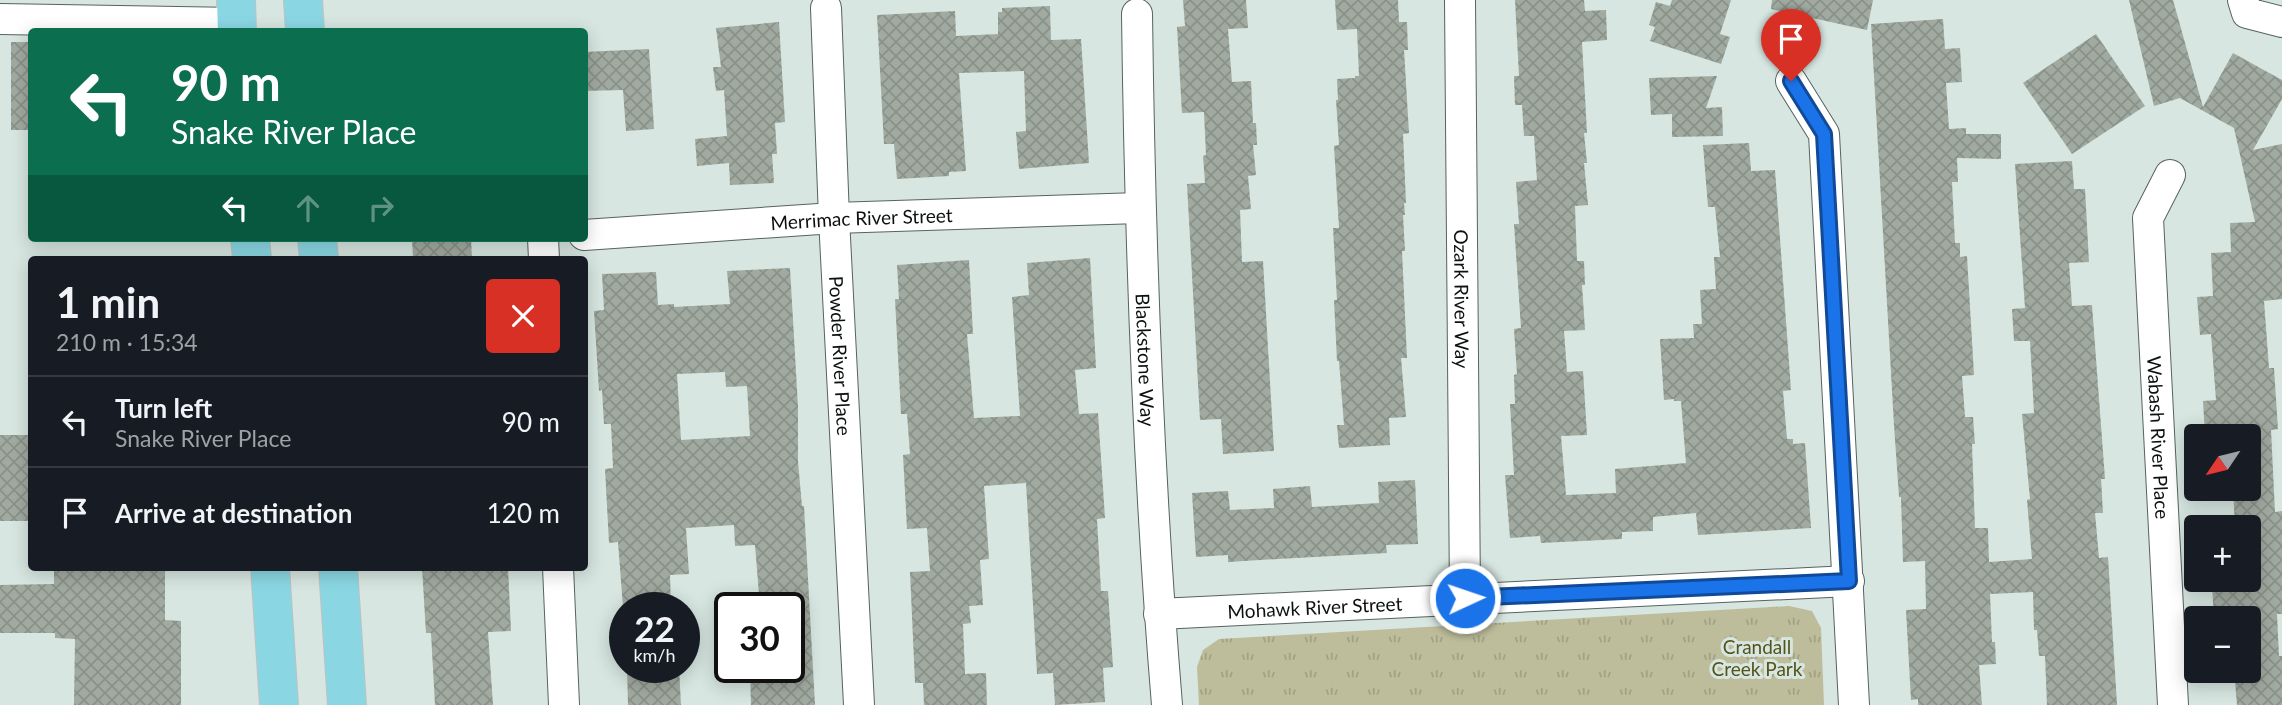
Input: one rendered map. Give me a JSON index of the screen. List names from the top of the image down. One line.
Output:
{"streets":{"street":["Merrimac River Street","Ozark River Way","Powder River Place","Blackstone Way","Wabash River Place","Mohawk River Street"]},"crossings":[["Merrimac River Street","Powder River Place"],["Merrimac River Street","Blackstone Way"],["Ozark River Way","Mohawk River Street"],["Blackstone Way","Mohawk River Street"]],"parks":["Crandall Creek Park"],"north":"bottom left","page":{"turn":["90 m","Snake River Place"],"heading":["1 min","210 m · 15:34"],"list":[{"name":"Turn left","note":"Snake River Place","value":"90 m"},{"name":"Arrive at destination","value":"120 m"}],"map_buttons":["+","−"],"speed":"22 km/h","limit":"30"}}
